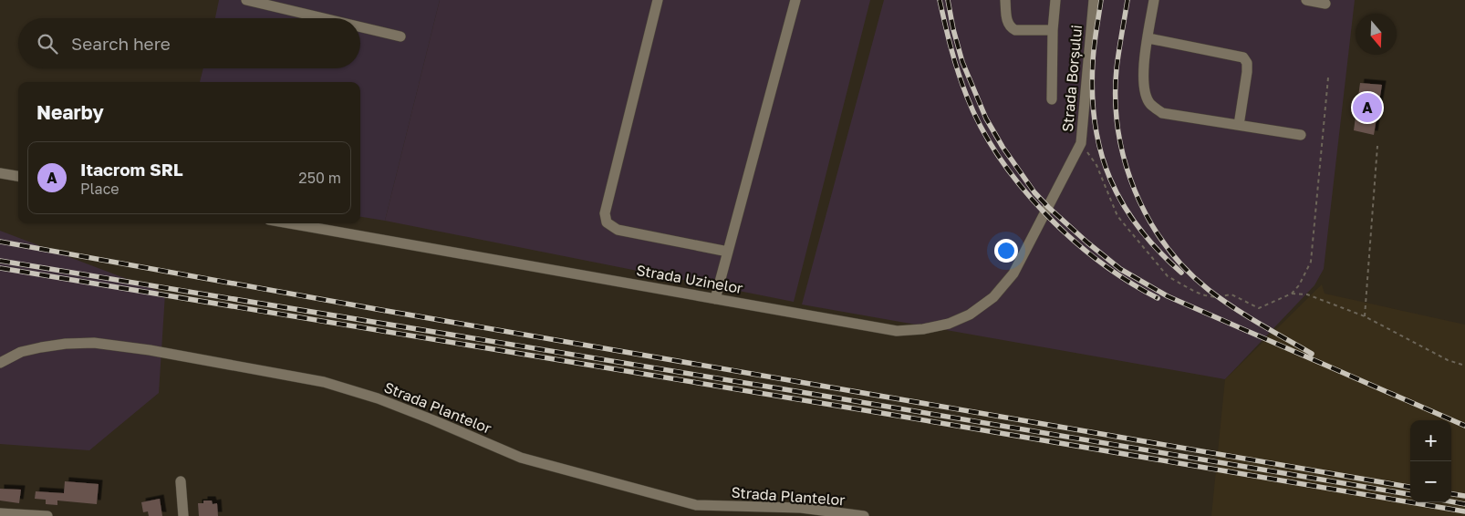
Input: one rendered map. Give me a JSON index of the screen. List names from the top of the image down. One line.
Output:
{"streets":{"street":["Strada Borșului","Strada Uzinelor","Strada Plantelor"]},"crossings":[["Strada Borșului","Strada Uzinelor"]],"north":"bottom","page":{"search":"Search here","heading":"Nearby","pins":"A","list":[{"mark":"A","name":"Itacrom SRL","note":"Place","value":"250 m"}],"map_buttons":["+","−"]}}
